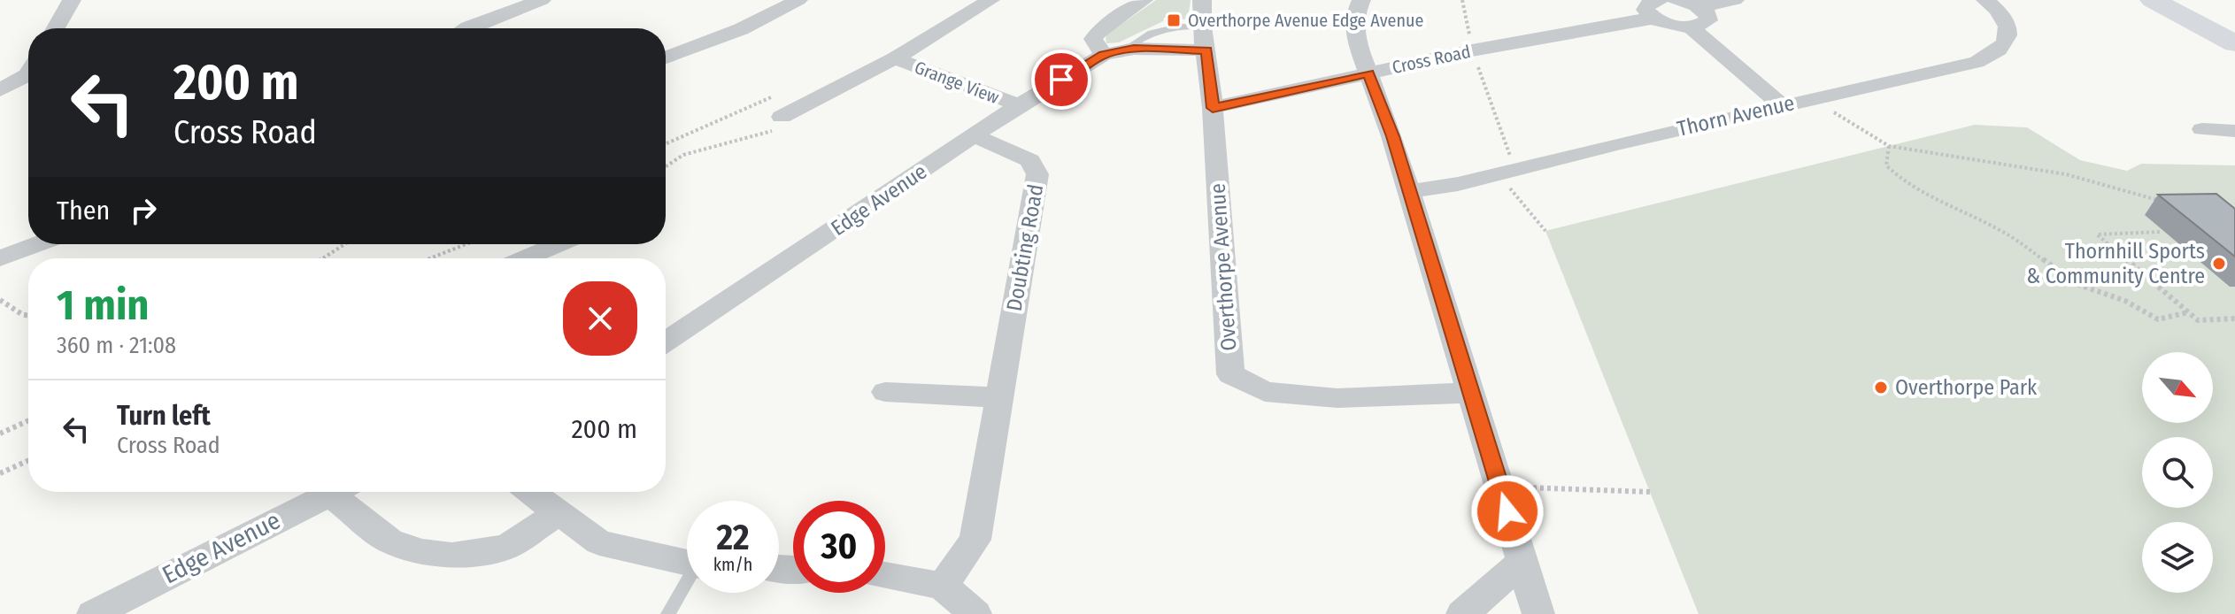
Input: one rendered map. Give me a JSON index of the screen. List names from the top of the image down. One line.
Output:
{"streets":{"street":["Cross Road","Grange View","Thorn Avenue","Edge Avenue","Doubting Road","Overthorpe Avenue"]},"crossings":[["Cross Road","Overthorpe Avenue"],["Grange View","Edge Avenue"],["Edge Avenue","Doubting Road"],["Edge Avenue","Overthorpe Avenue"]],"places":{"transit":["Overthorpe Avenue Edge Avenue"],"other":["Thornhill Sports & Community Centre","Overthorpe Park"]},"north":"bottom right","page":{"turn":["200 m","Cross Road"],"then":"Then","heading":["1 min","360 m · 21:08"],"list":[{"name":"Turn left","note":"Cross Road","value":"200 m"}],"speed":"22 km/h","limit":"30"}}
